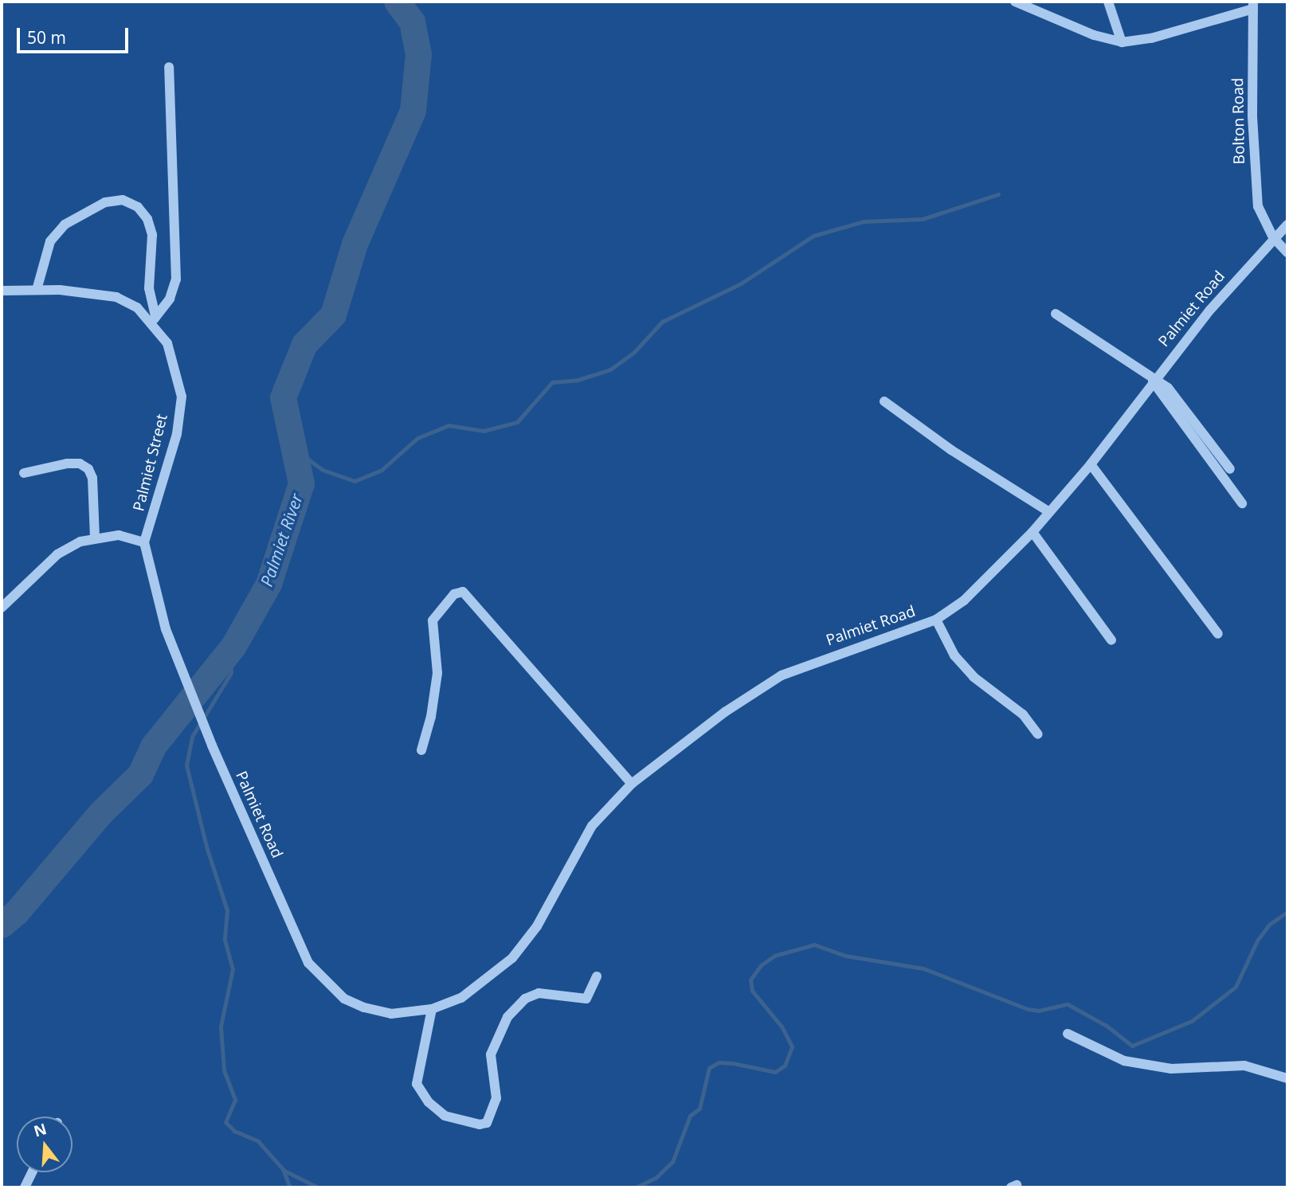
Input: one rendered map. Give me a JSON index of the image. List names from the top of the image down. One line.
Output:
{"streets":{"street":["Bolton Road","Palmiet Road","Palmiet Street"]},"crossings":[["Bolton Road","Palmiet Road"],["Palmiet Road","Palmiet Street"]],"water":["Palmiet River"],"scale_bar":"50 m","north":"top"}
